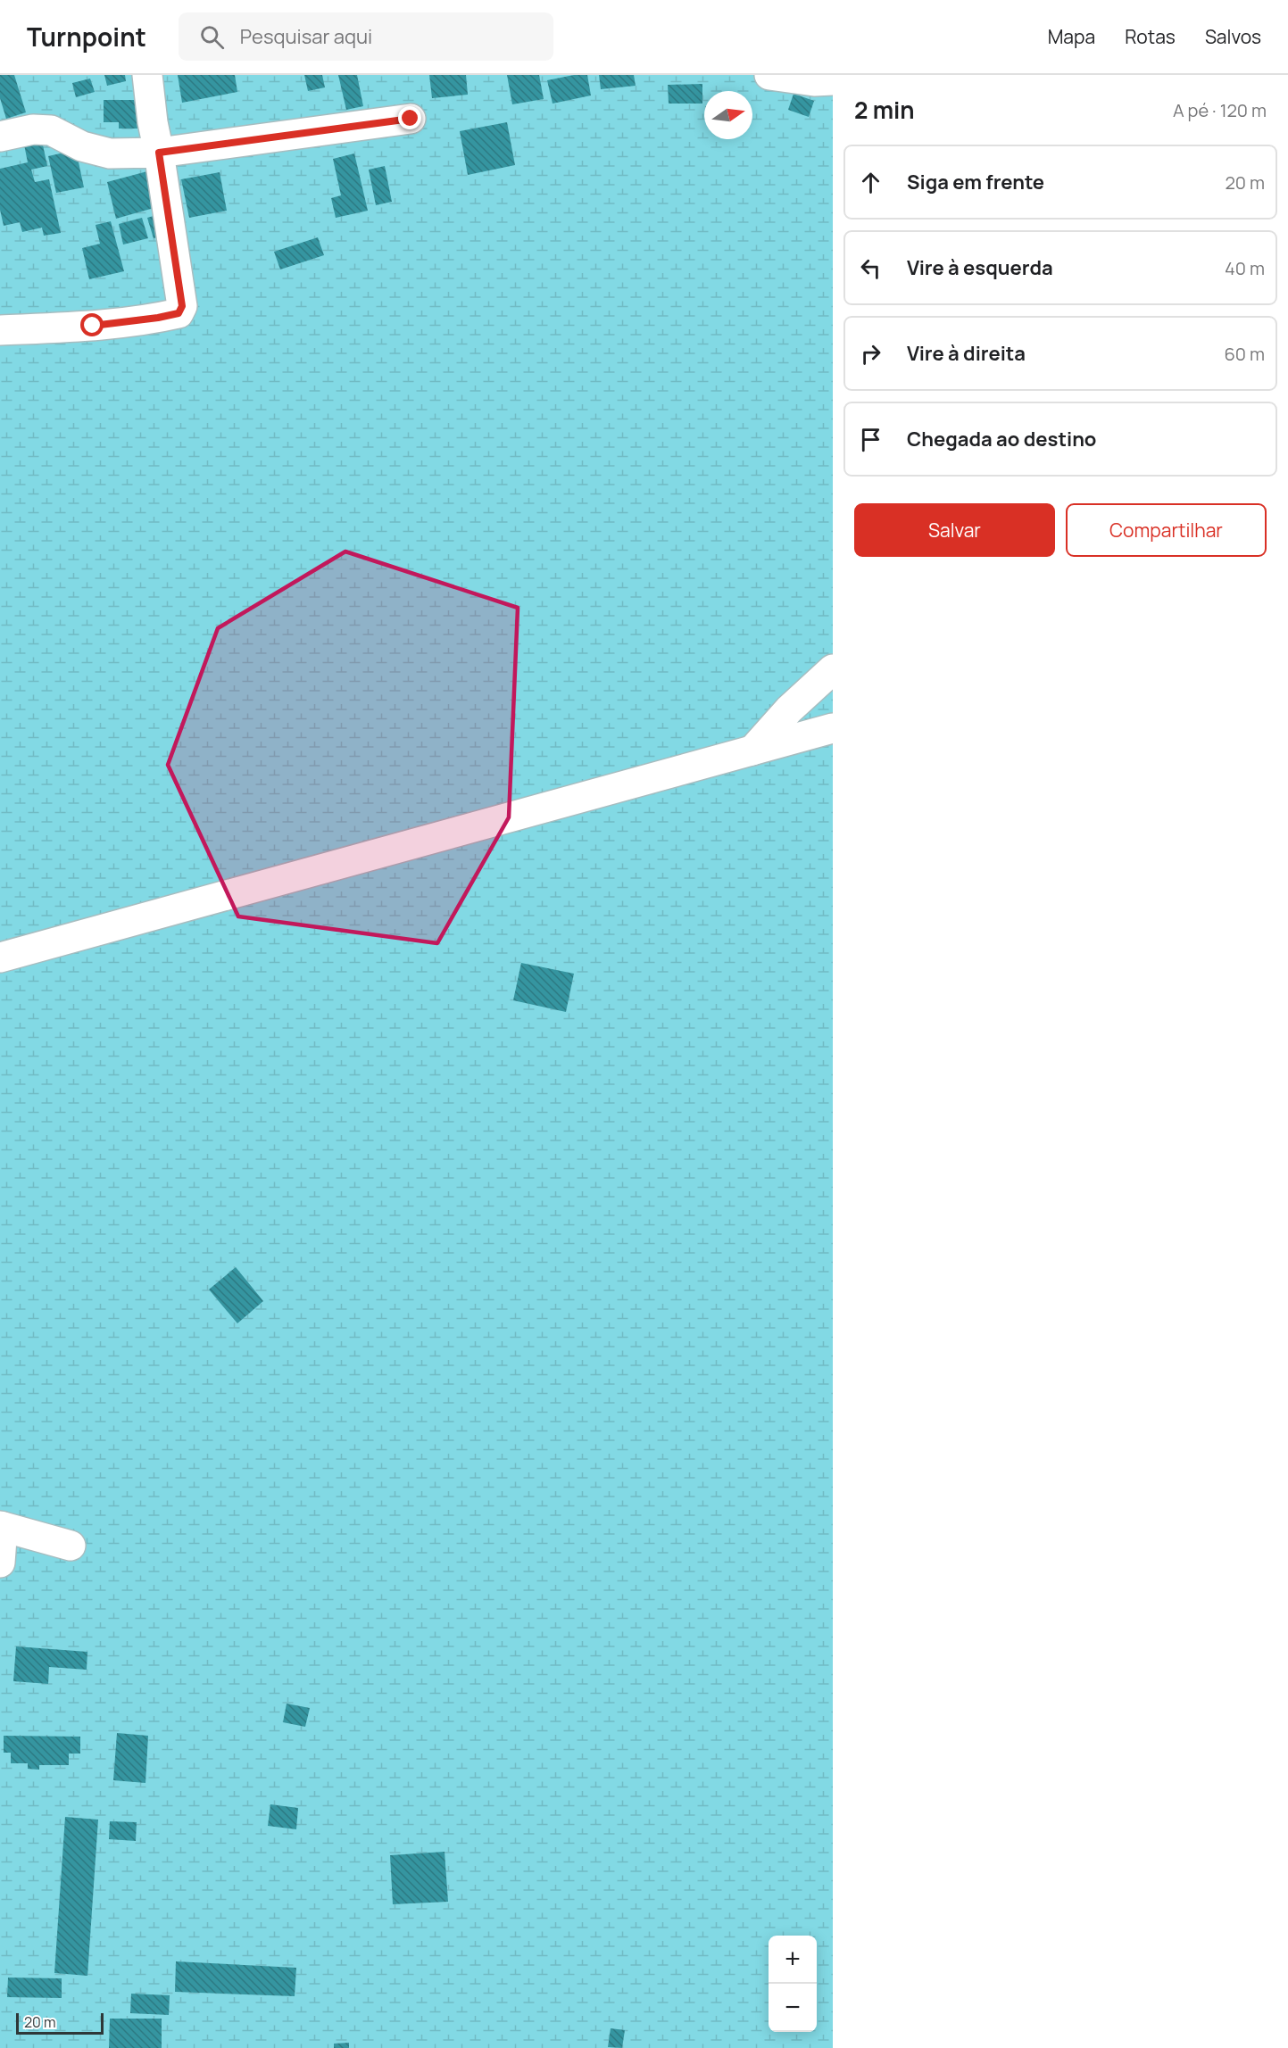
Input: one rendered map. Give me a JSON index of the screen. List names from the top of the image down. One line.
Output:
{"scale_bar":"20 m","north":"right","page":{"header":"Turnpoint","search":"Pesquisar aqui","nav":["Mapa","Rotas","Salvos"],"heading":["2 min","A pé · 120 m"],"list":[["Siga em frente","20 m"],["Vire à esquerda","40 m"],["Vire à direita","60 m"],"Chegada ao destino"],"buttons":["Salvar","Compartilhar"],"map_buttons":["+","−"],"scale":"20 m"}}
